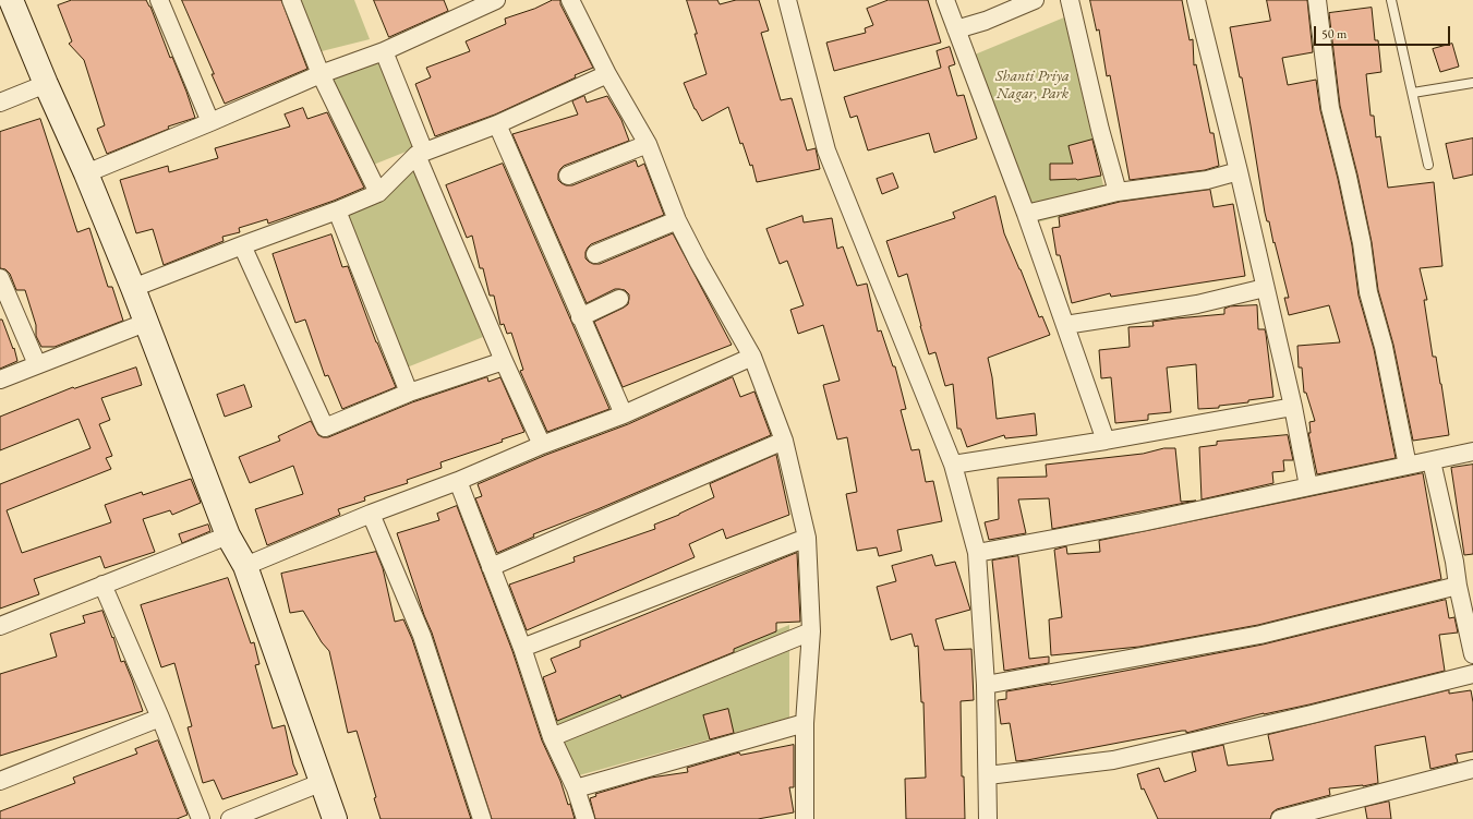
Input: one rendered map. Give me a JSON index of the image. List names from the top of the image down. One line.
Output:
{"parks":["Shanti Priya Nagar, Park"],"scale_bar":"50 m"}
